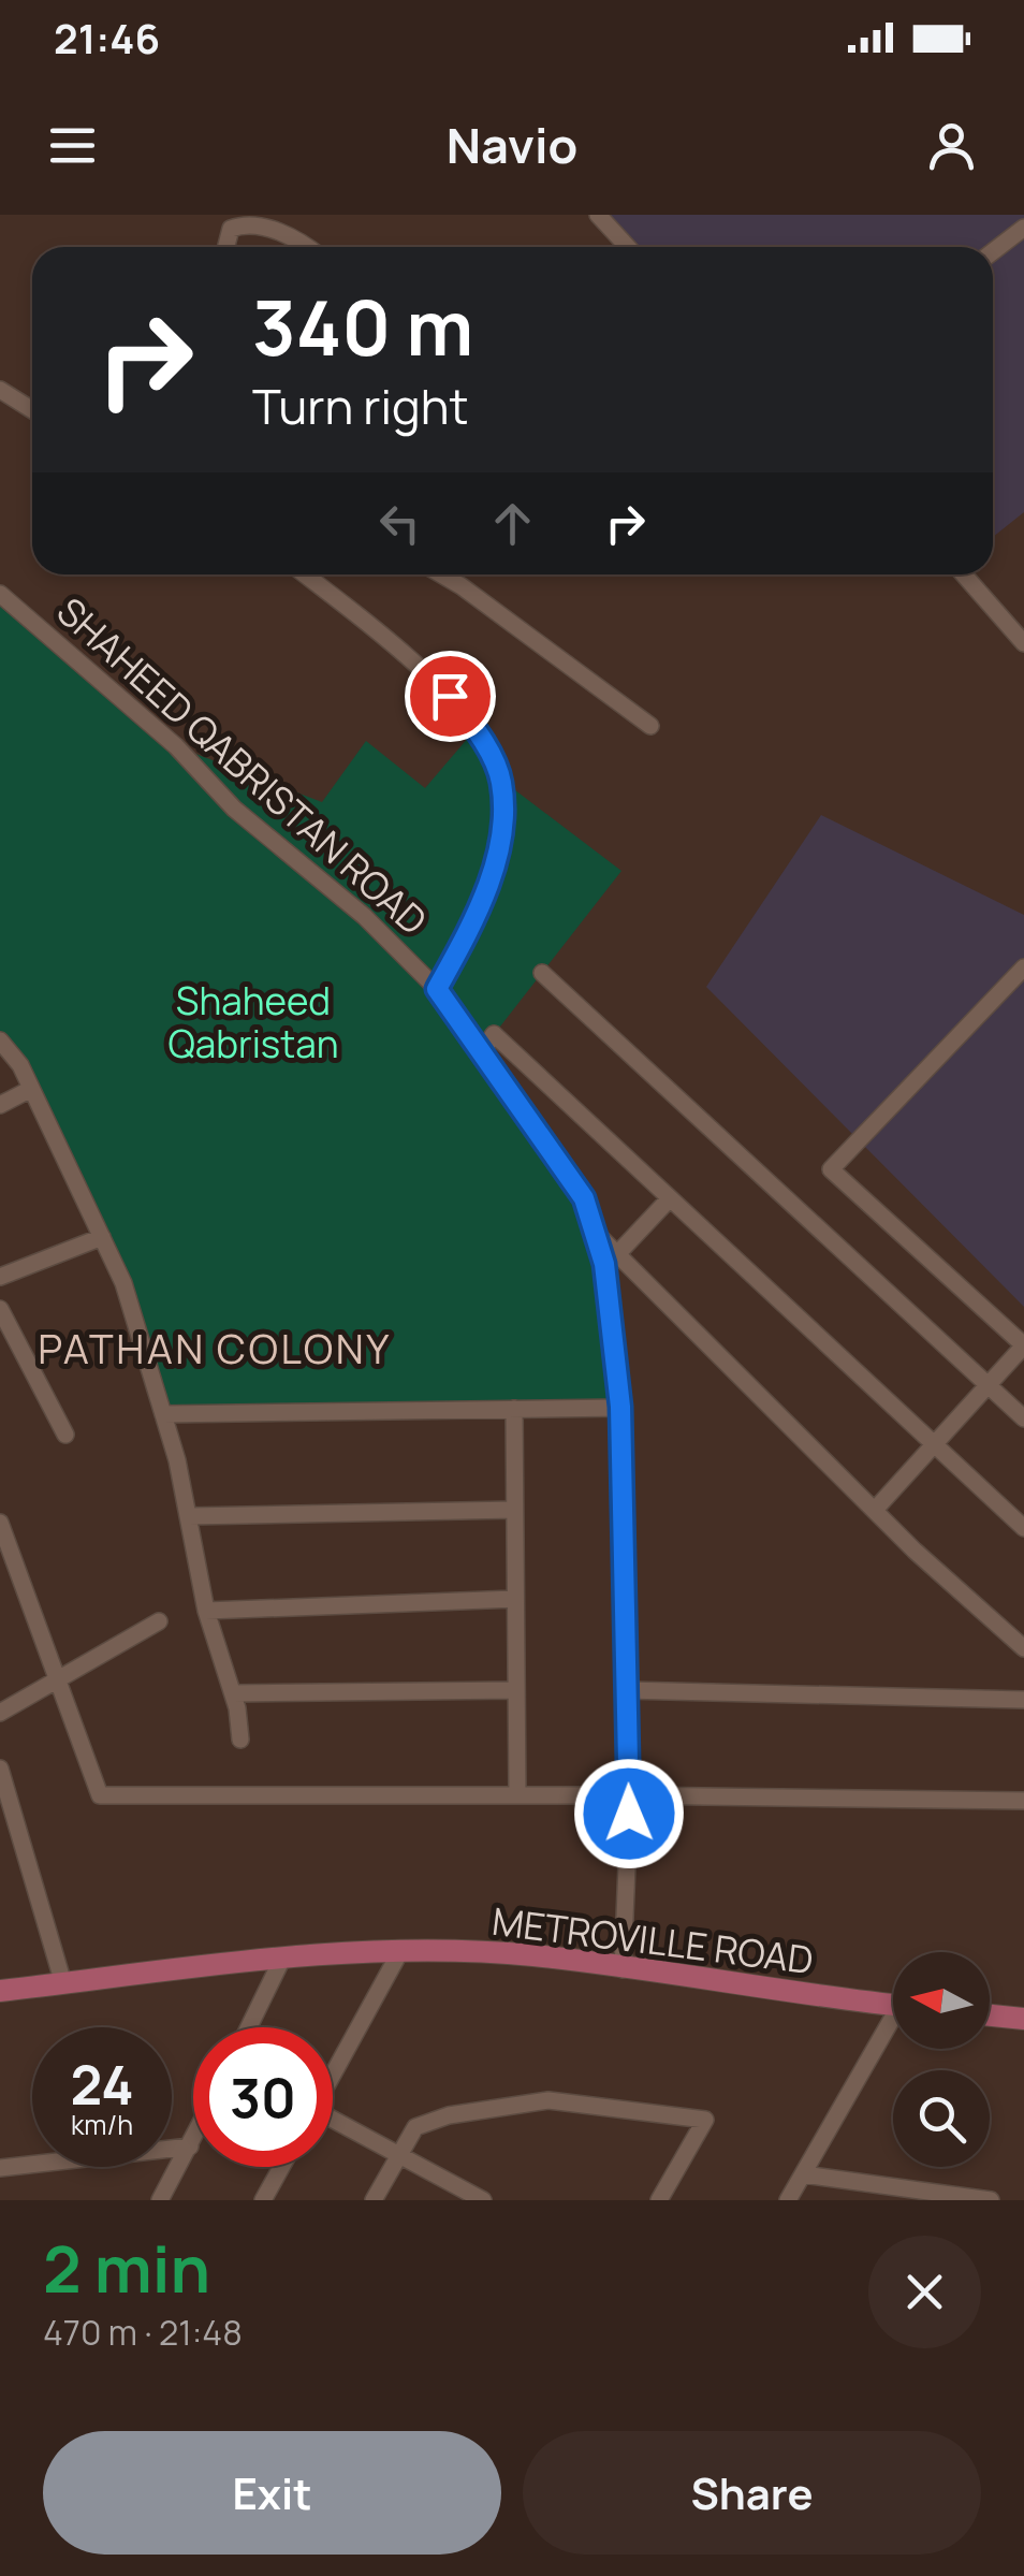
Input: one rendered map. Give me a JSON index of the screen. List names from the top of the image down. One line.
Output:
{"streets":{"main road":["METROVILLE ROAD"],"street":["SHAHEED QABRISTAN ROAD"]},"crossings":[["SHAHEED QABRISTAN ROAD","METROVILLE ROAD"]],"districts":["PATHAN COLONY"],"parks":["Shaheed Qabristan"],"north":"left","page":{"status":"21:46","header":"Navio","turn":["340 m","Turn right"],"speed":"24 km/h","limit":"30","heading":["2 min","470 m · 21:48"],"buttons":["Exit","Share"]}}
